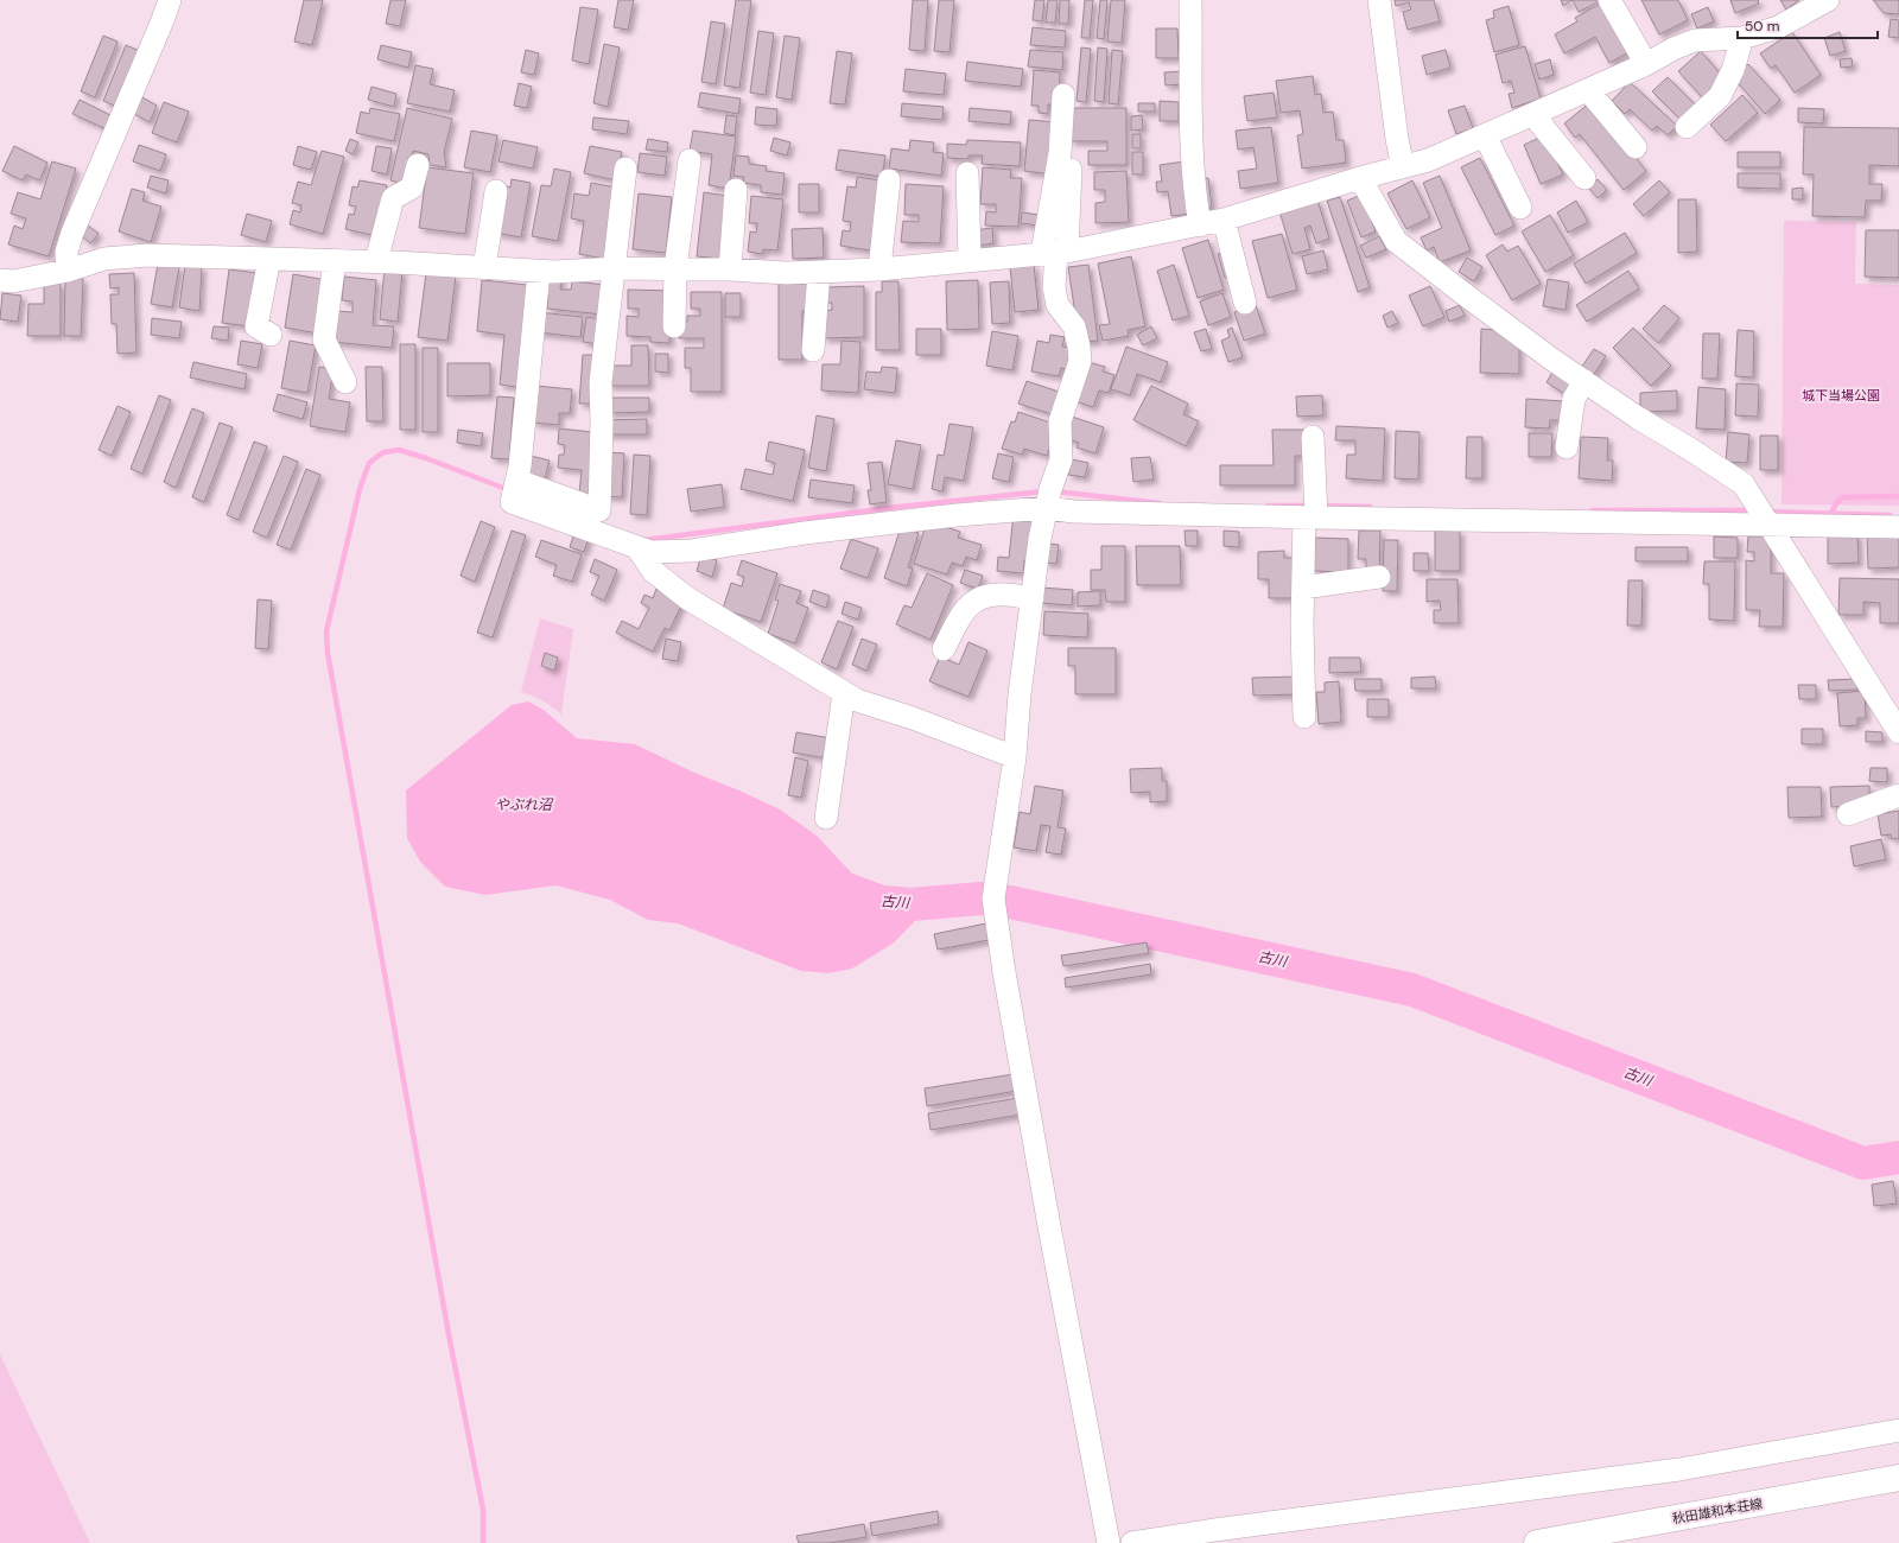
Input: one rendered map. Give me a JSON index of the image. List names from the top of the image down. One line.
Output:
{"streets":{"main road":["秋田雄和本荘線"]},"water":["やぶれ沼","古川"],"parks":["城下当場公園"],"scale_bar":"50 m"}
